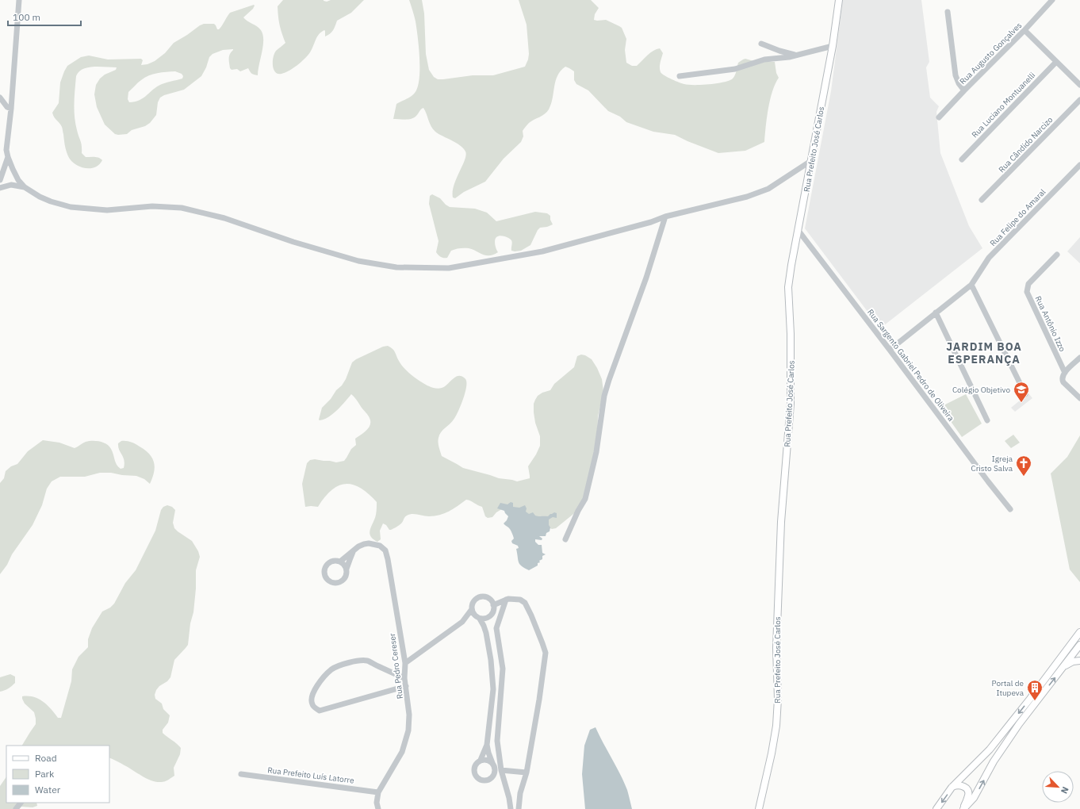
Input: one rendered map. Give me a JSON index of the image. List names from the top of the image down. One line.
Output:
{"streets":{"main road":["Rua Prefeito José Carlos"],"street":["Rua Augusto Gonçalves","Rua Luciano Montuanelli","Rua Cândido Narcizo","Rua Felipe do Amaral","Rua Antônio Izzo","Rua Sargento Gabriel Pedro de Oliveira","Rua Pedro Cereser","Rua Prefeito Luís Latorre"]},"crossings":[["Rua Prefeito José Carlos","Rua Sargento Gabriel Pedro de Oliveira"],["Rua Felipe do Amaral","Rua Sargento Gabriel Pedro de Oliveira"],["Rua Pedro Cereser","Rua Prefeito Luís Latorre"]],"districts":["JARDIM BOA ESPERANÇA"],"places":{"school or university":["Colégio Objetivo"],"church":["Igreja Cristo Salva"],"building":["Portal de Itupeva"]},"legend":["Road","Park","Water"],"scale_bar":"100 m","north":"bottom right"}
